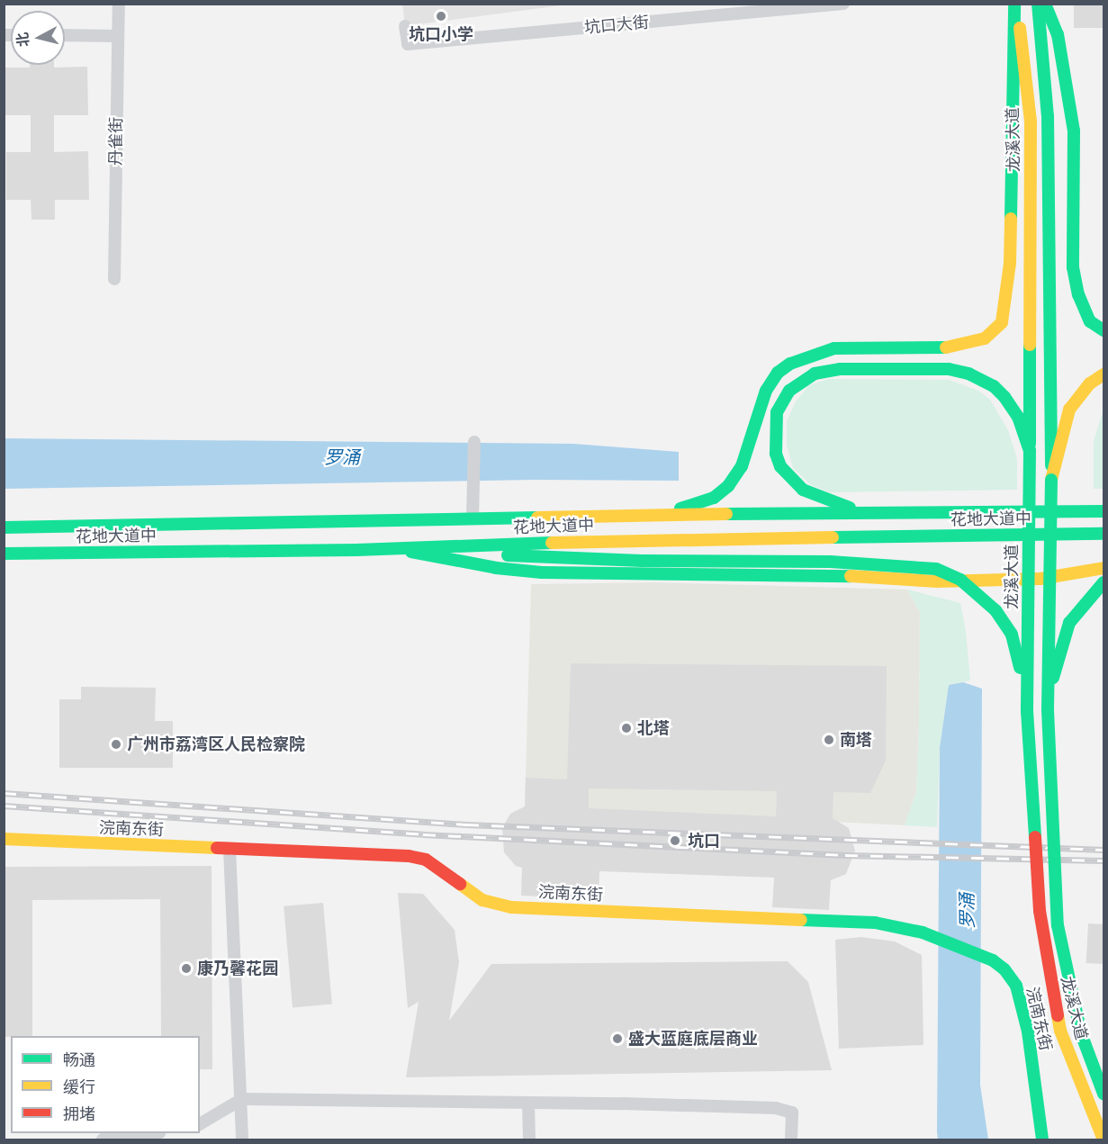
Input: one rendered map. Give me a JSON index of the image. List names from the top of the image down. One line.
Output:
{"streets":{"main road":["龙溪大道","花地大道中","浣南东街"],"street":["坑口大街","丹雀街"]},"water":["罗涌"],"places":["坑口小学","北塔","南塔","广州市荔湾区人民检察院","坑口","康乃馨花园","盛大蓝庭底层商业"],"legend":["畅通","缓行","拥堵"],"north":"left"}
